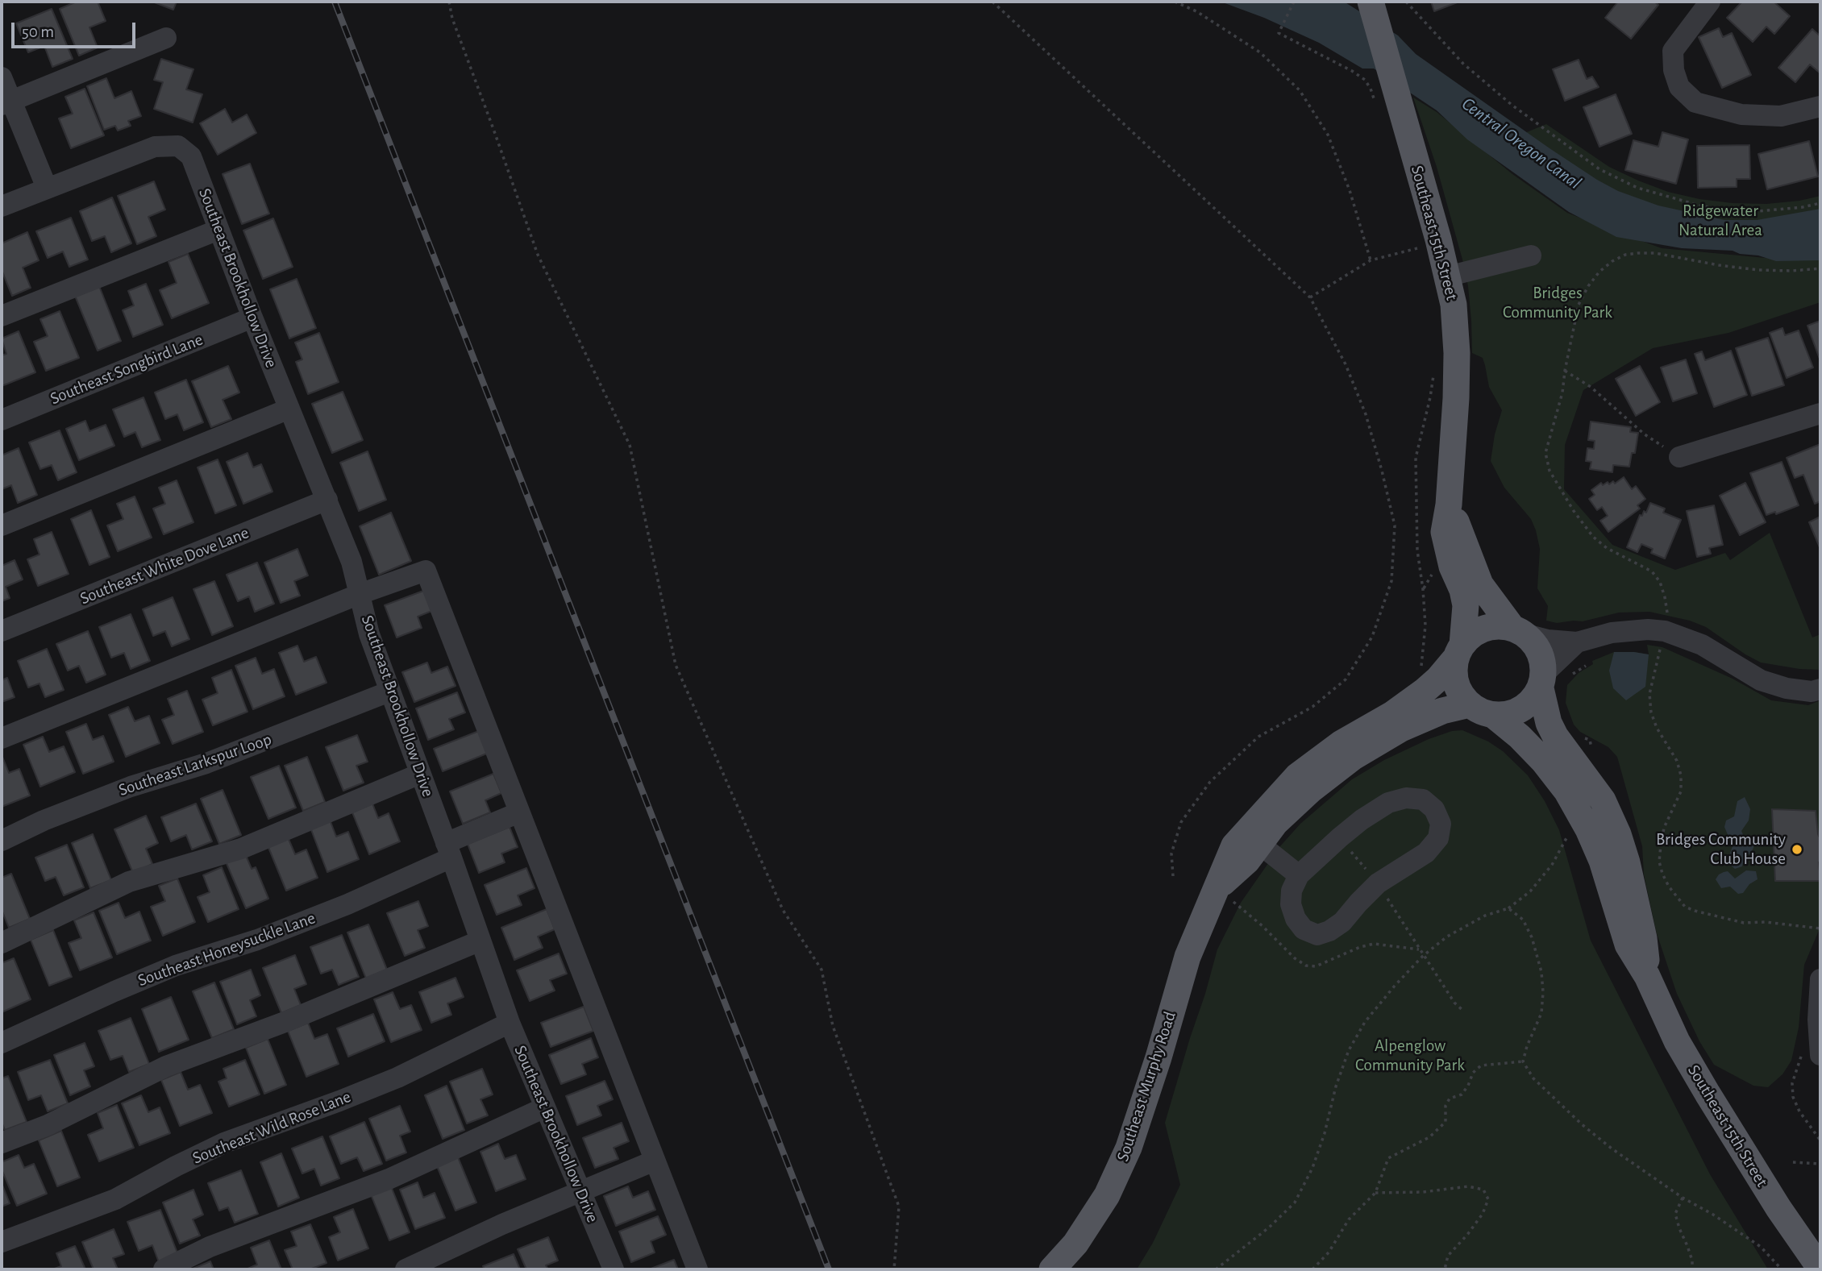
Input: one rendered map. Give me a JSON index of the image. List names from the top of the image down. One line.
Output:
{"streets":{"main road":["Southeast 15th Street","Southeast Murphy Road"],"street":["Southeast Brookhollow Drive","Southeast Songbird Lane","Southeast White Dove Lane","Southeast Larkspur Loop","Southeast Honeysuckle Lane","Southeast Wild Rose Lane"]},"crossings":[["Southeast 15th Street","Southeast Murphy Road"],["Southeast Brookhollow Drive","Southeast Songbird Lane"],["Southeast Brookhollow Drive","Southeast White Dove Lane"],["Southeast Brookhollow Drive","Southeast Larkspur Loop"],["Southeast Brookhollow Drive","Southeast Honeysuckle Lane"],["Southeast Brookhollow Drive","Southeast Wild Rose Lane"]],"water":["Central Oregon Canal"],"parks":["Ridgewater Natural Area","Bridges Community Park","Alpenglow Community Park"],"places":["Bridges Community Club House"],"scale_bar":"50 m"}
